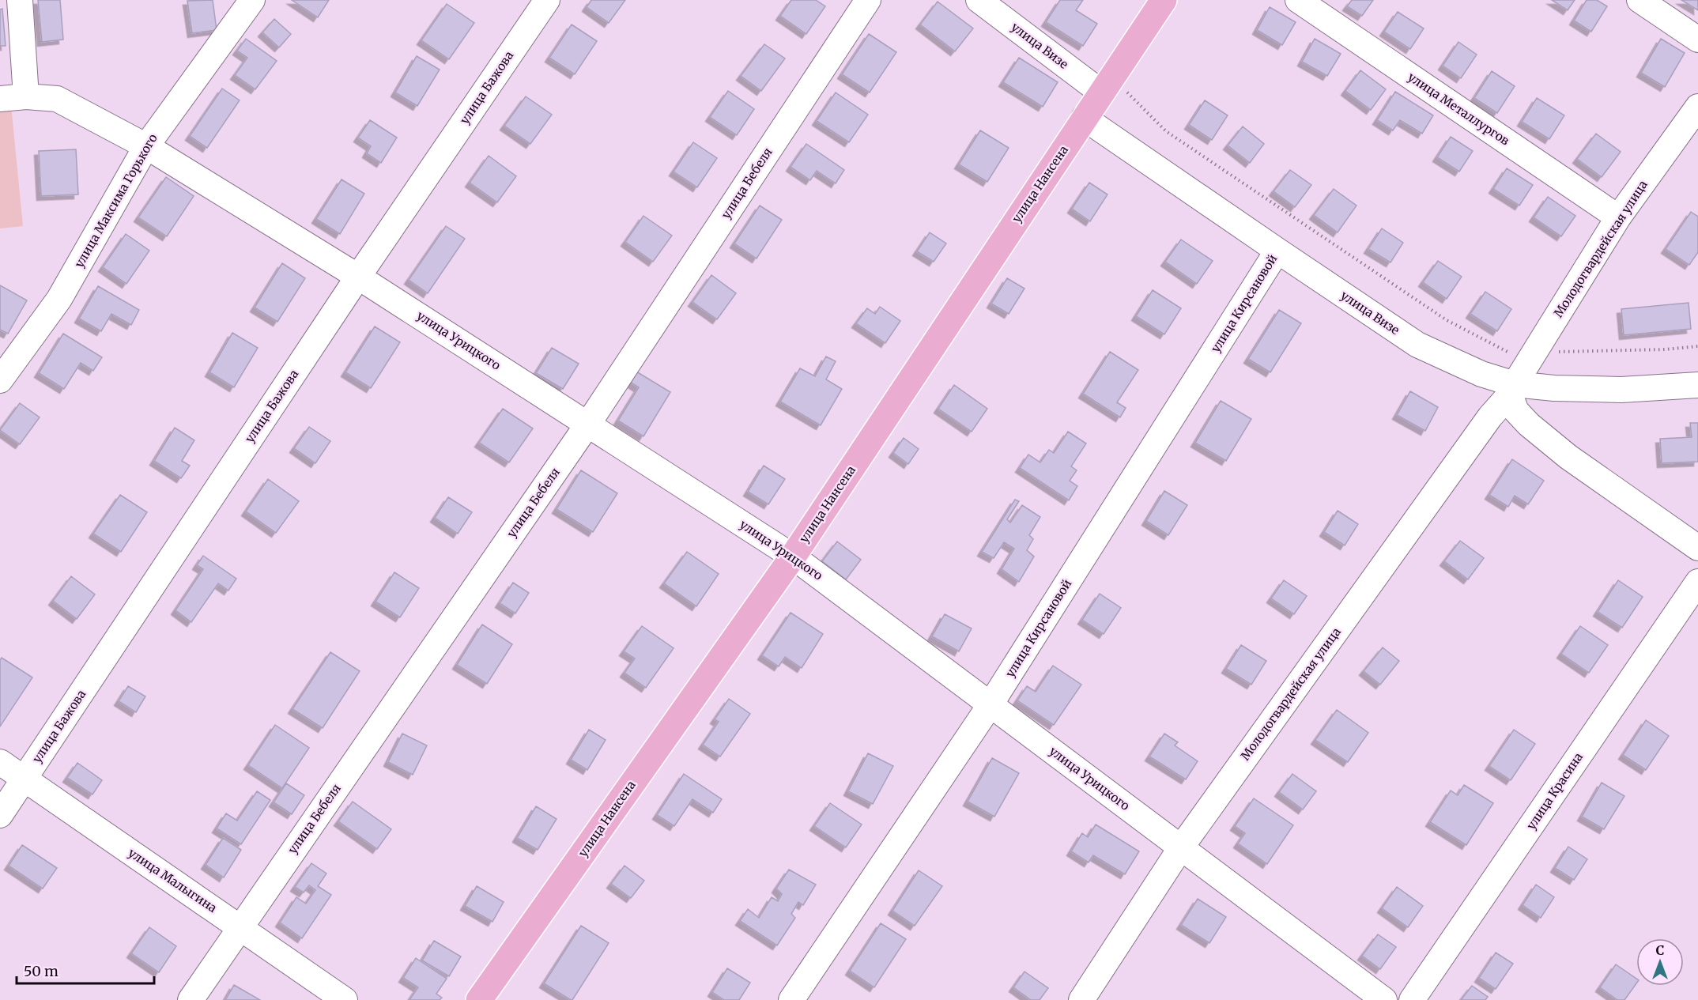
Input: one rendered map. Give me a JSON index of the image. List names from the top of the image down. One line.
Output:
{"streets":{"main road":["улица Нансена"],"street":["улица Визе","улица Бажова","улица Металлургов","улица Бебеля","улица Максима Горького","Молодогвардейская улица","улица Кирсановой","улица Урицкого","улица Красина","улица Малыгина"]},"crossings":[["улица Визе","улица Нансена"],["улица Визе","Молодогвардейская улица"],["улица Визе","улица Кирсановой"],["улица Бажова","улица Урицкого"],["улица Бажова","улица Малыгина"],["улица Металлургов","Молодогвардейская улица"],["улица Бебеля","улица Урицкого"],["улица Бебеля","улица Малыгина"],["улица Нансена","улица Урицкого"],["улица Максима Горького","улица Урицкого"],["Молодогвардейская улица","улица Урицкого"],["улица Кирсановой","улица Урицкого"]],"scale_bar":"50 m","north":"top"}
